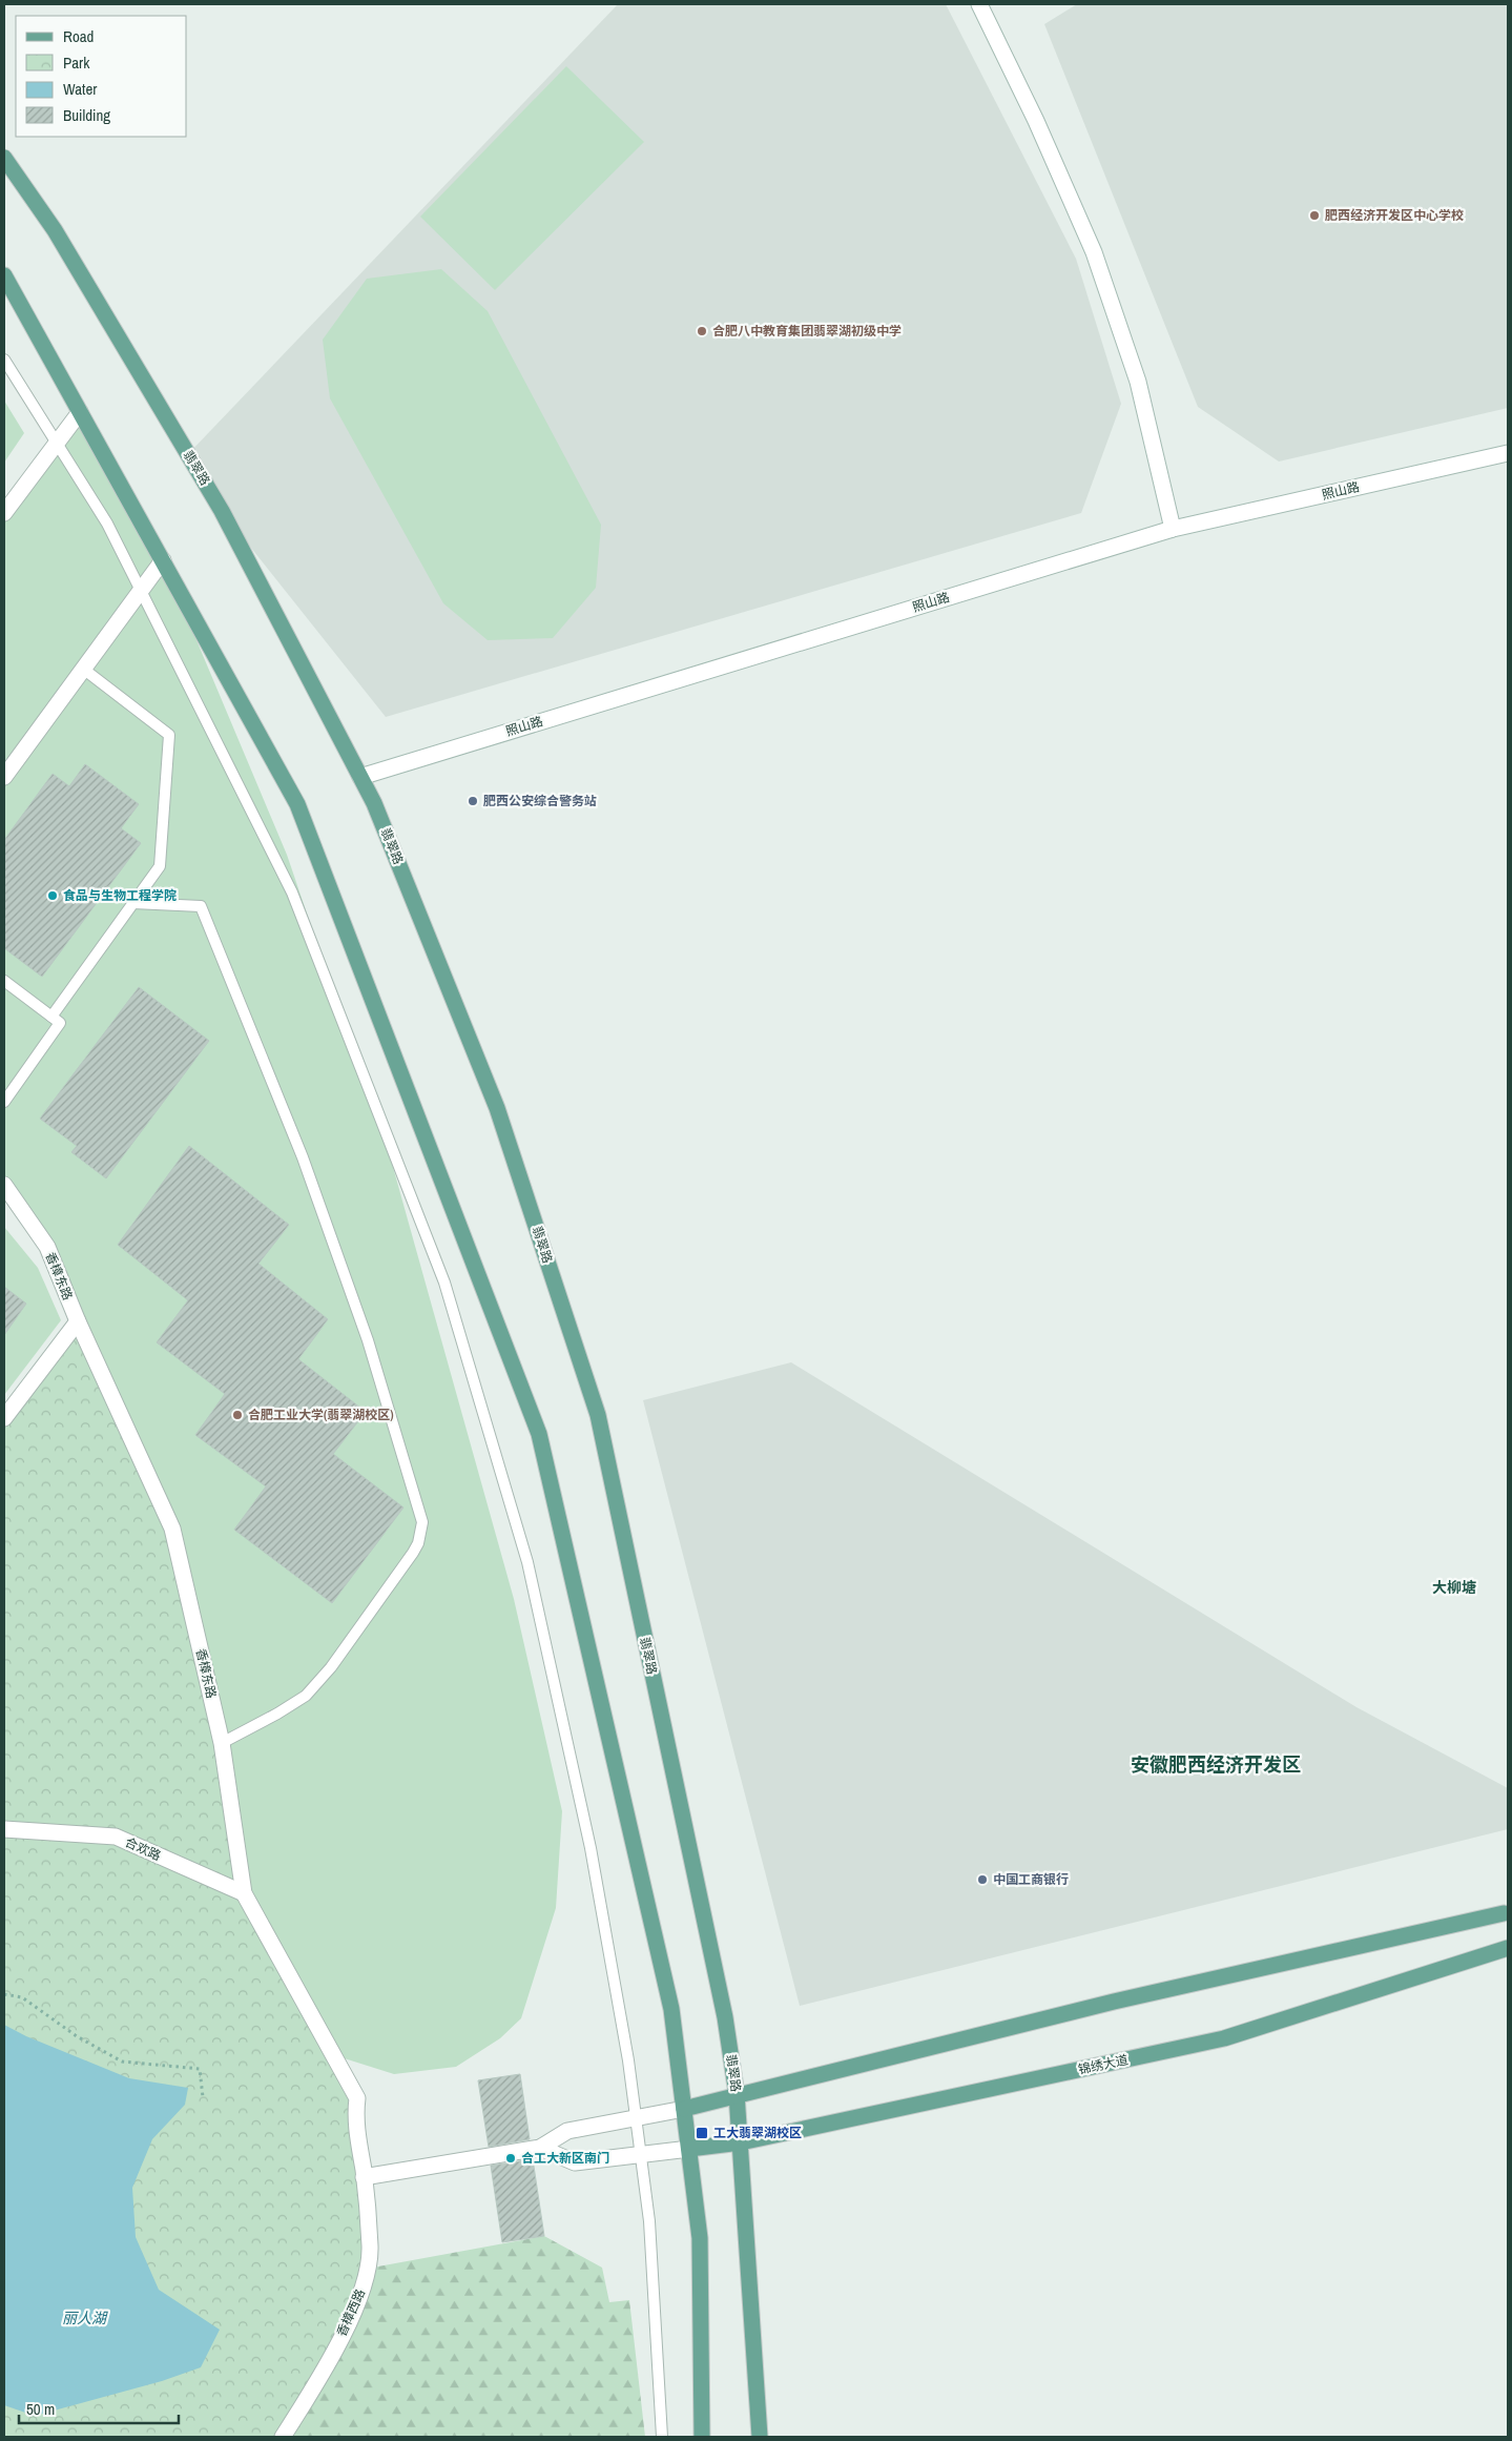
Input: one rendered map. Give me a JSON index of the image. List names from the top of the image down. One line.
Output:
{"streets":{"main road":["翡翠路","锦绣大道"],"street":["照山路","香樟东路","合欢路","香樟西路"]},"crossings":[["翡翠路","照山路"],["翡翠路","锦绣大道"],["香樟东路","合欢路"],["香樟东路","香樟西路"]],"districts":["大柳塘","安徽肥西经济开发区"],"water":["丽人湖"],"places":{"other":["肥西经济开发区中心学校","合肥八中教育集团翡翠湖初级中学","肥西公安综合警务站","食品与生物工程学院","合肥工业大学(翡翠湖校区)","中国工商银行","合工大新区南门"],"transit":["工大翡翠湖校区"]},"legend":["Road","Park","Water","Building"],"scale_bar":"50 m"}
